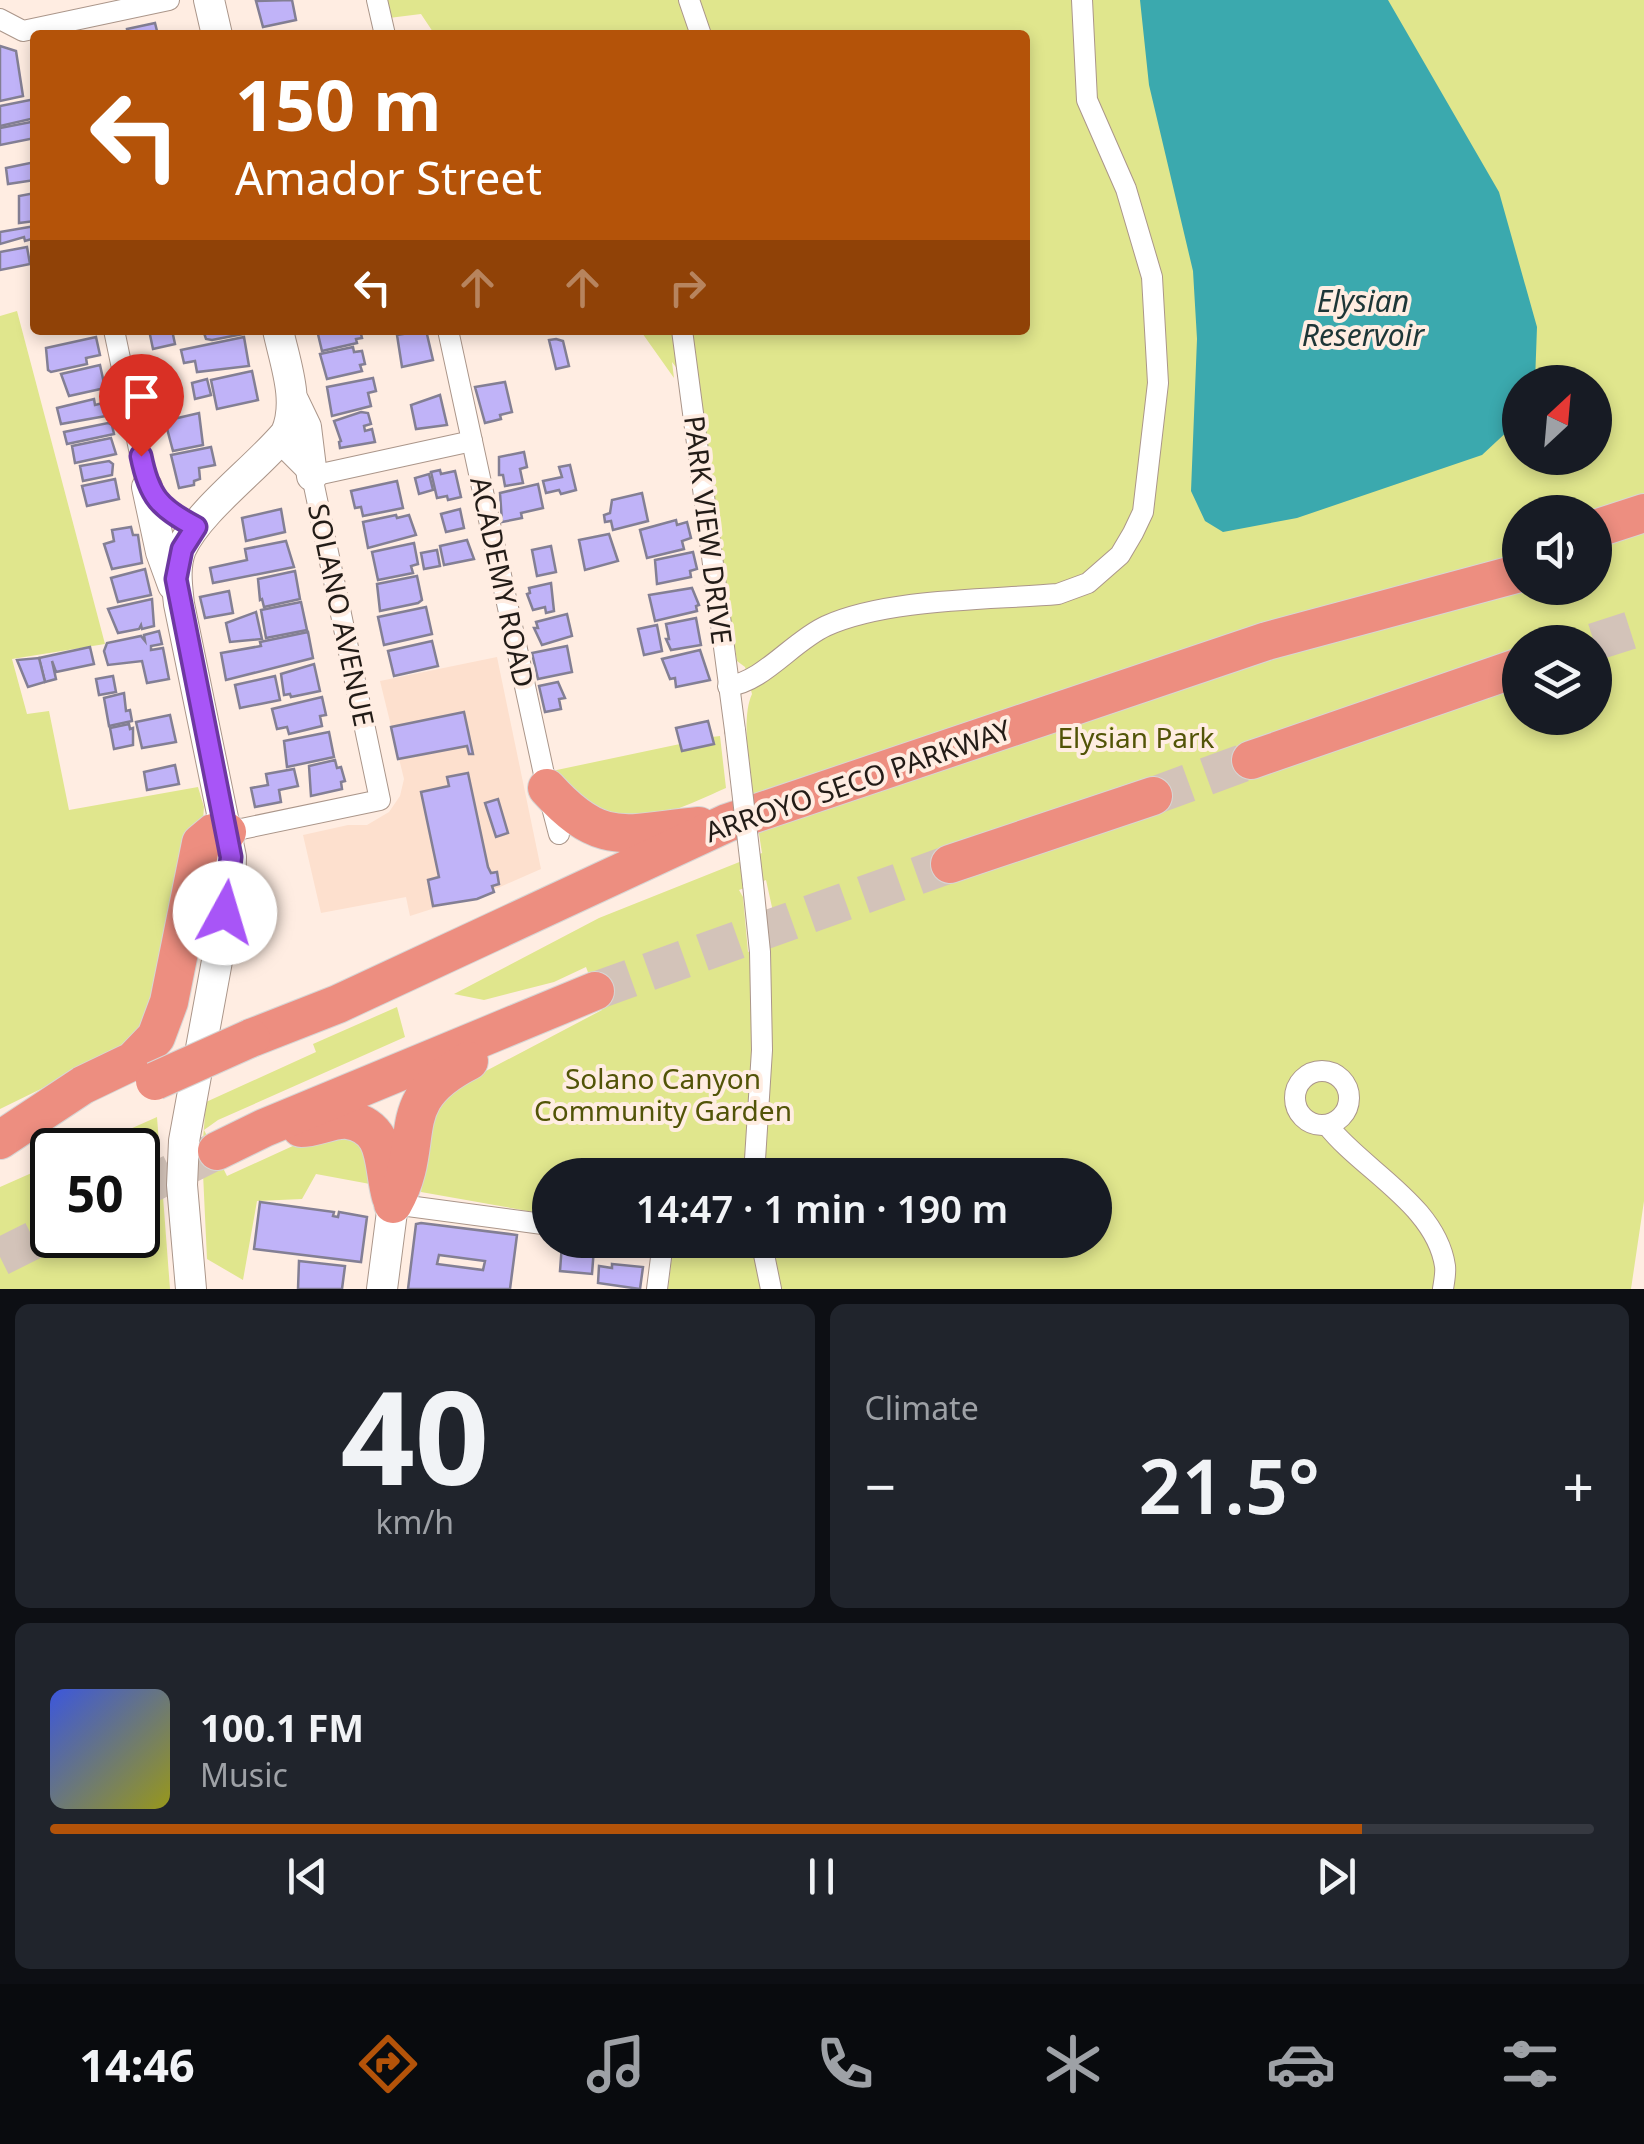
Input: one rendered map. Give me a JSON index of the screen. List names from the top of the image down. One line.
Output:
{"streets":{"highway":["ARROYO SECO PARKWAY"],"street":["PARK VIEW DRIVE","ACADEMY ROAD","SOLANO AVENUE"]},"water":["Elysian Reservoir"],"parks":["Elysian Park","Solano Canyon Community Garden"],"north":"top right","page":{"turn":["150 m","Amador Street"],"limit":"50","trip":"14:47 · 1 min · 190 m","tile":[["40","km/h"],"Climate"],"heat":["−","21.5°","+"],"song":["100.1 FM","Music"],"tabs":"14:46"}}
